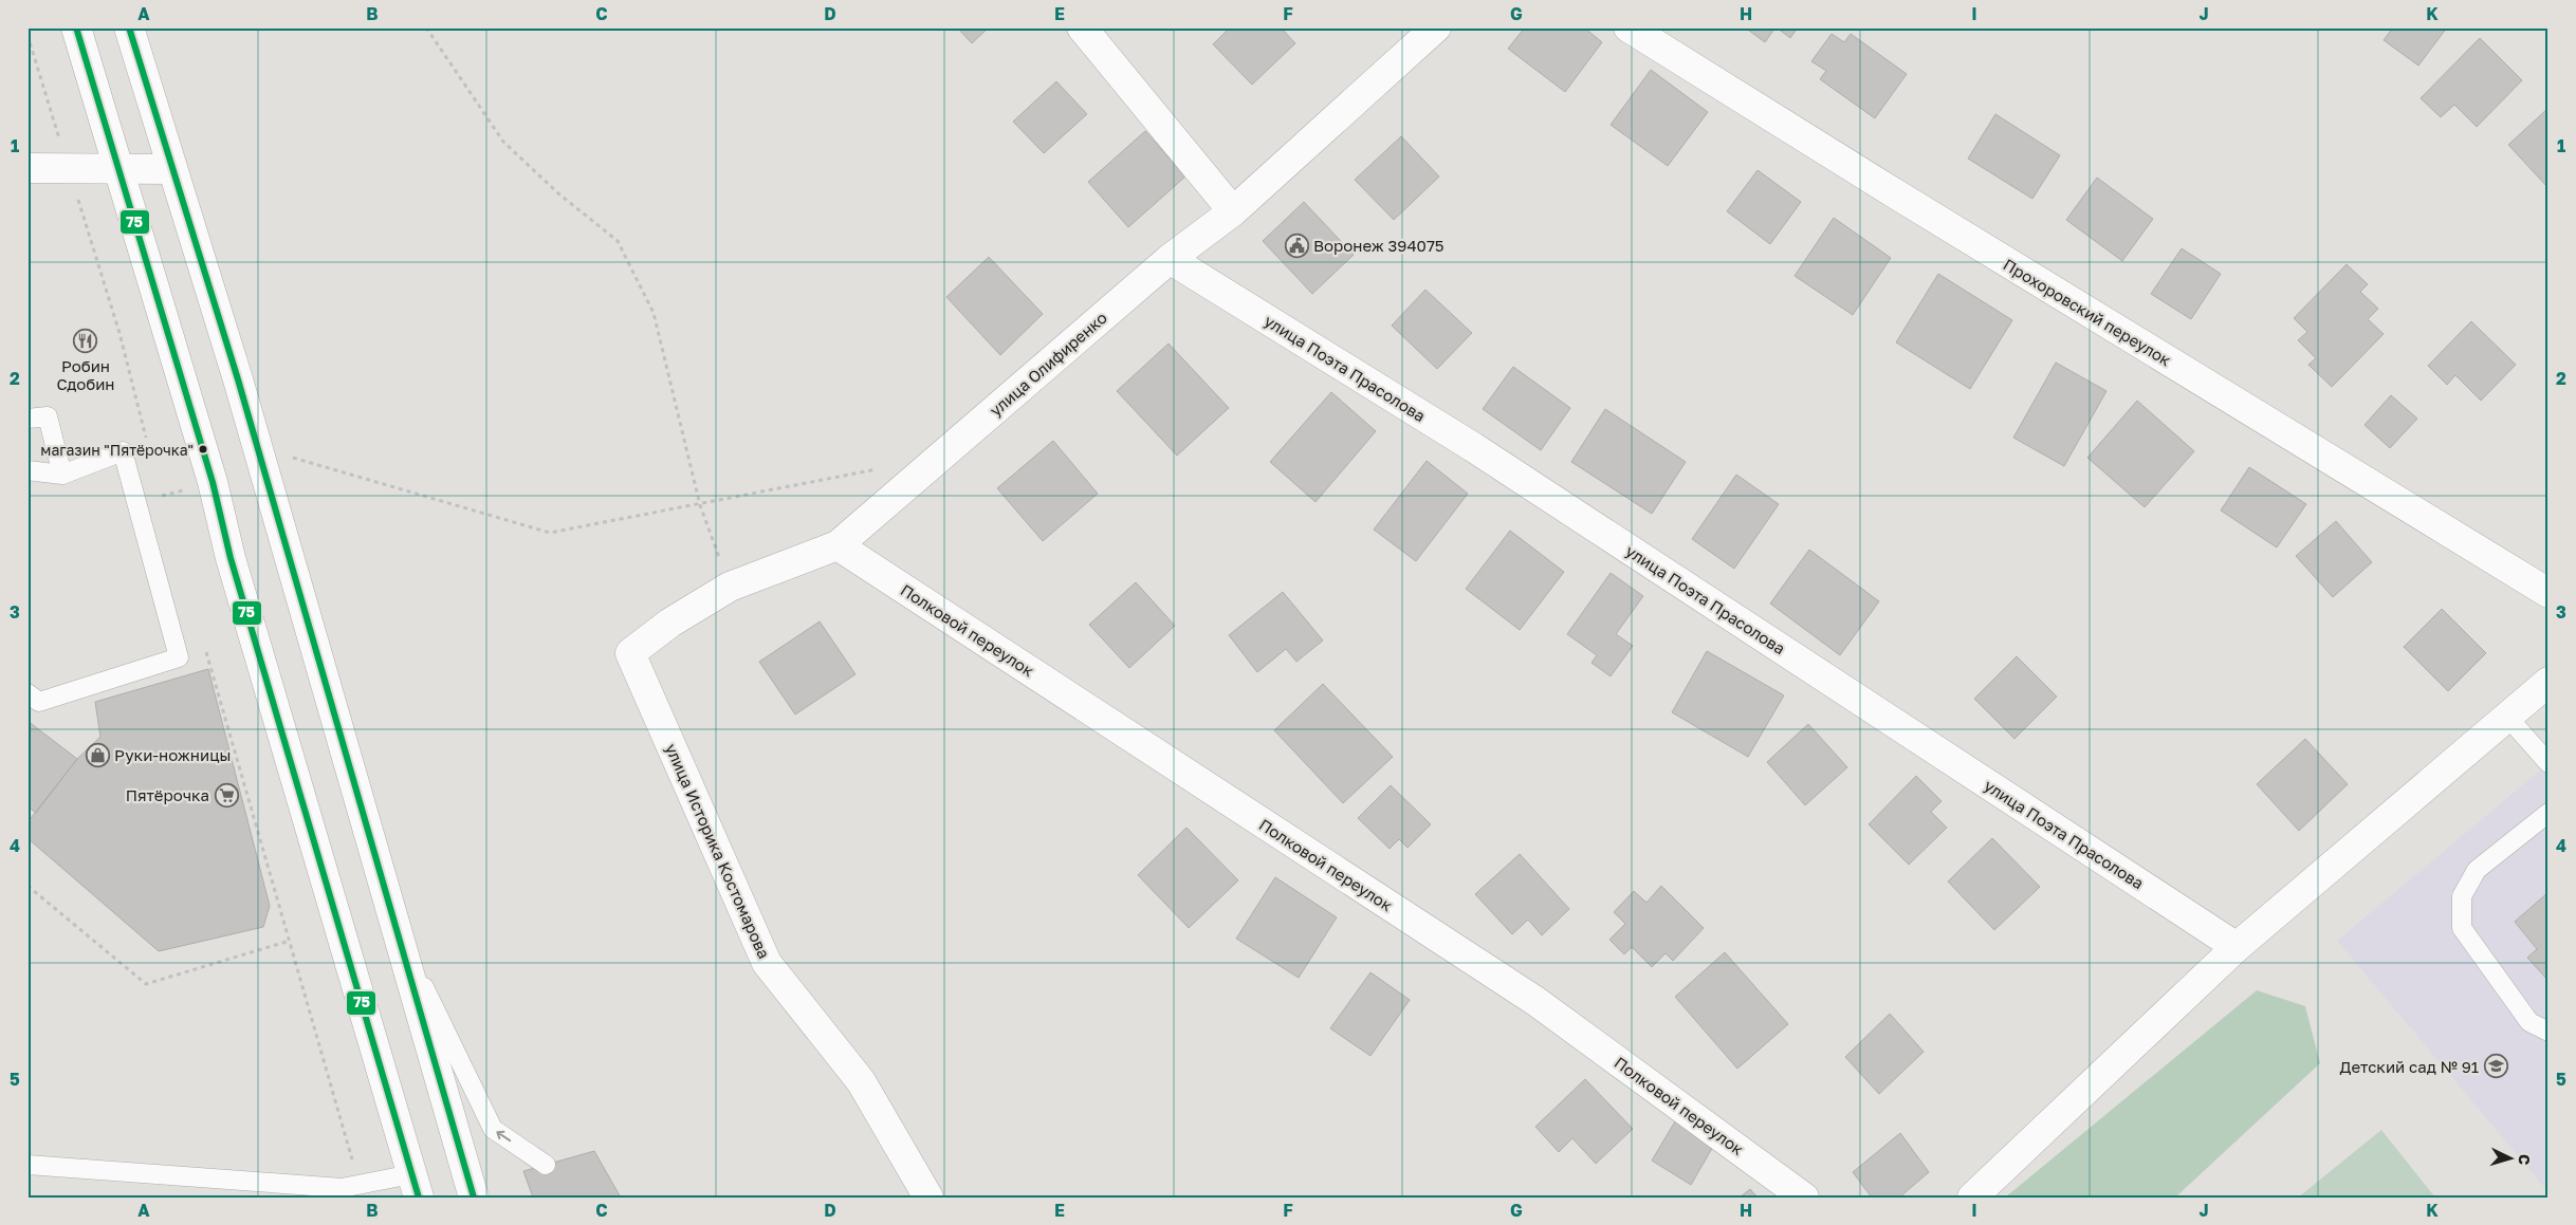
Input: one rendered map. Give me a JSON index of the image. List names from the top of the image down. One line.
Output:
{"streets":{"main road":["Прохоровский переулок","улица Олифиренко","улица Поэта Прасолова","Полковой переулок","улица Историка Костомарова"]},"crossings":[["улица Олифиренко","улица Поэта Прасолова"],["улица Олифиренко","Полковой переулок"],["улица Олифиренко","улица Историка Костомарова"]],"places":{"public building":["Воронеж 394075"],"restaurant":["Робин Сдобин"],"other":["магазин \"Пятёрочка\""],"shop":["Руки-ножницы"],"supermarket":["Пятёрочка"],"school or university":["Детский сад № 91"]},"lines":["transit line 75"],"north":"right","grid":{"columns":["A","B","C","D","E","F","G","H","I","J","K"],"rows":["1","2","3","4","5"]}}
